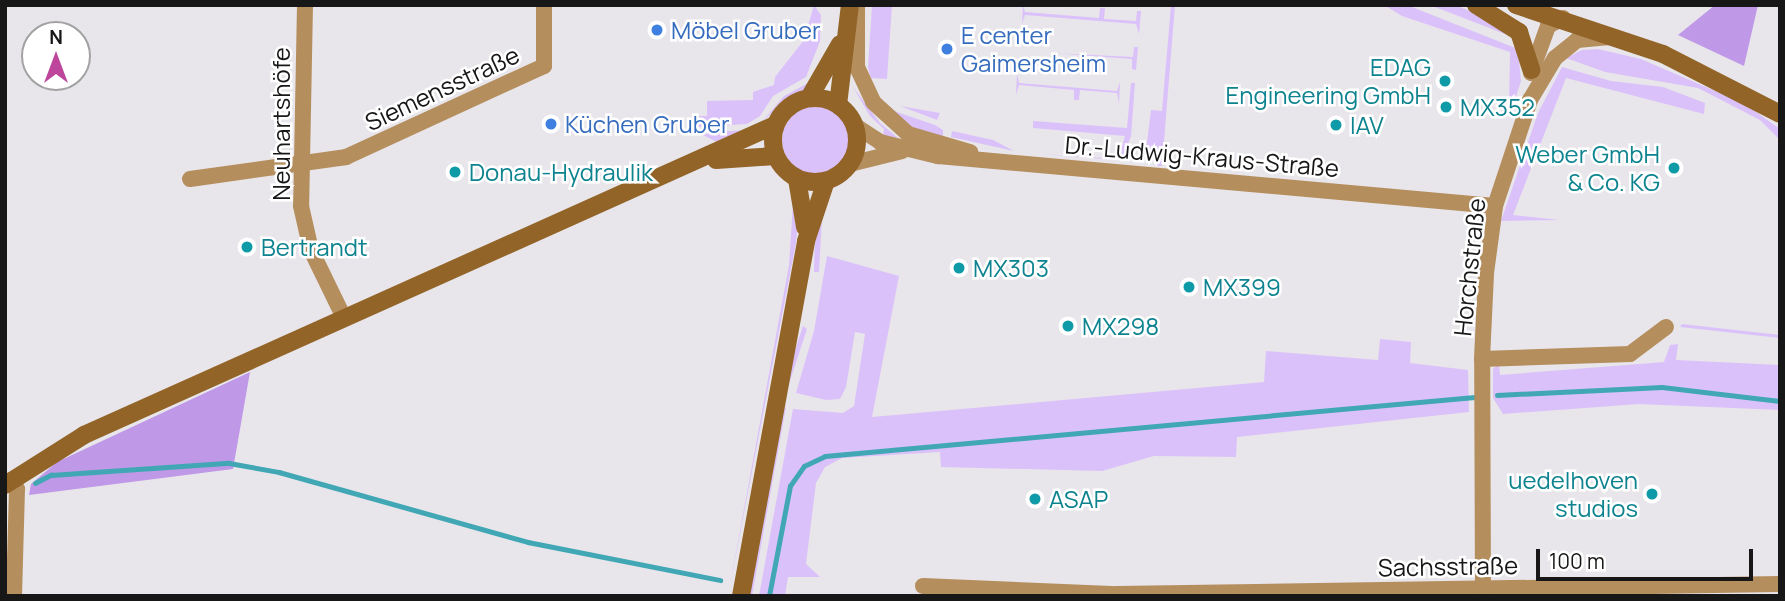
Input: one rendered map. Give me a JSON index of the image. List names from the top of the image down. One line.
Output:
{"streets":{"street":["Siemensstraße","Neuhartshöfe","Dr.-Ludwig-Kraus-Straße","Horchstraße","Sachsstraße"]},"crossings":[["Siemensstraße","Neuhartshöfe"],["Dr.-Ludwig-Kraus-Straße","Horchstraße"],["Horchstraße","Sachsstraße"]],"places":["Möbel Gruber","E center Gaimersheim","EDAG Engineering GmbH","MX352","Küchen Gruber","IAV","Weber GmbH & Co. KG","Donau-Hydraulik","Bertrandt","MX303","MX399","MX298","uedelhoven studios","ASAP"],"scale_bar":"100 m","north":"top"}
